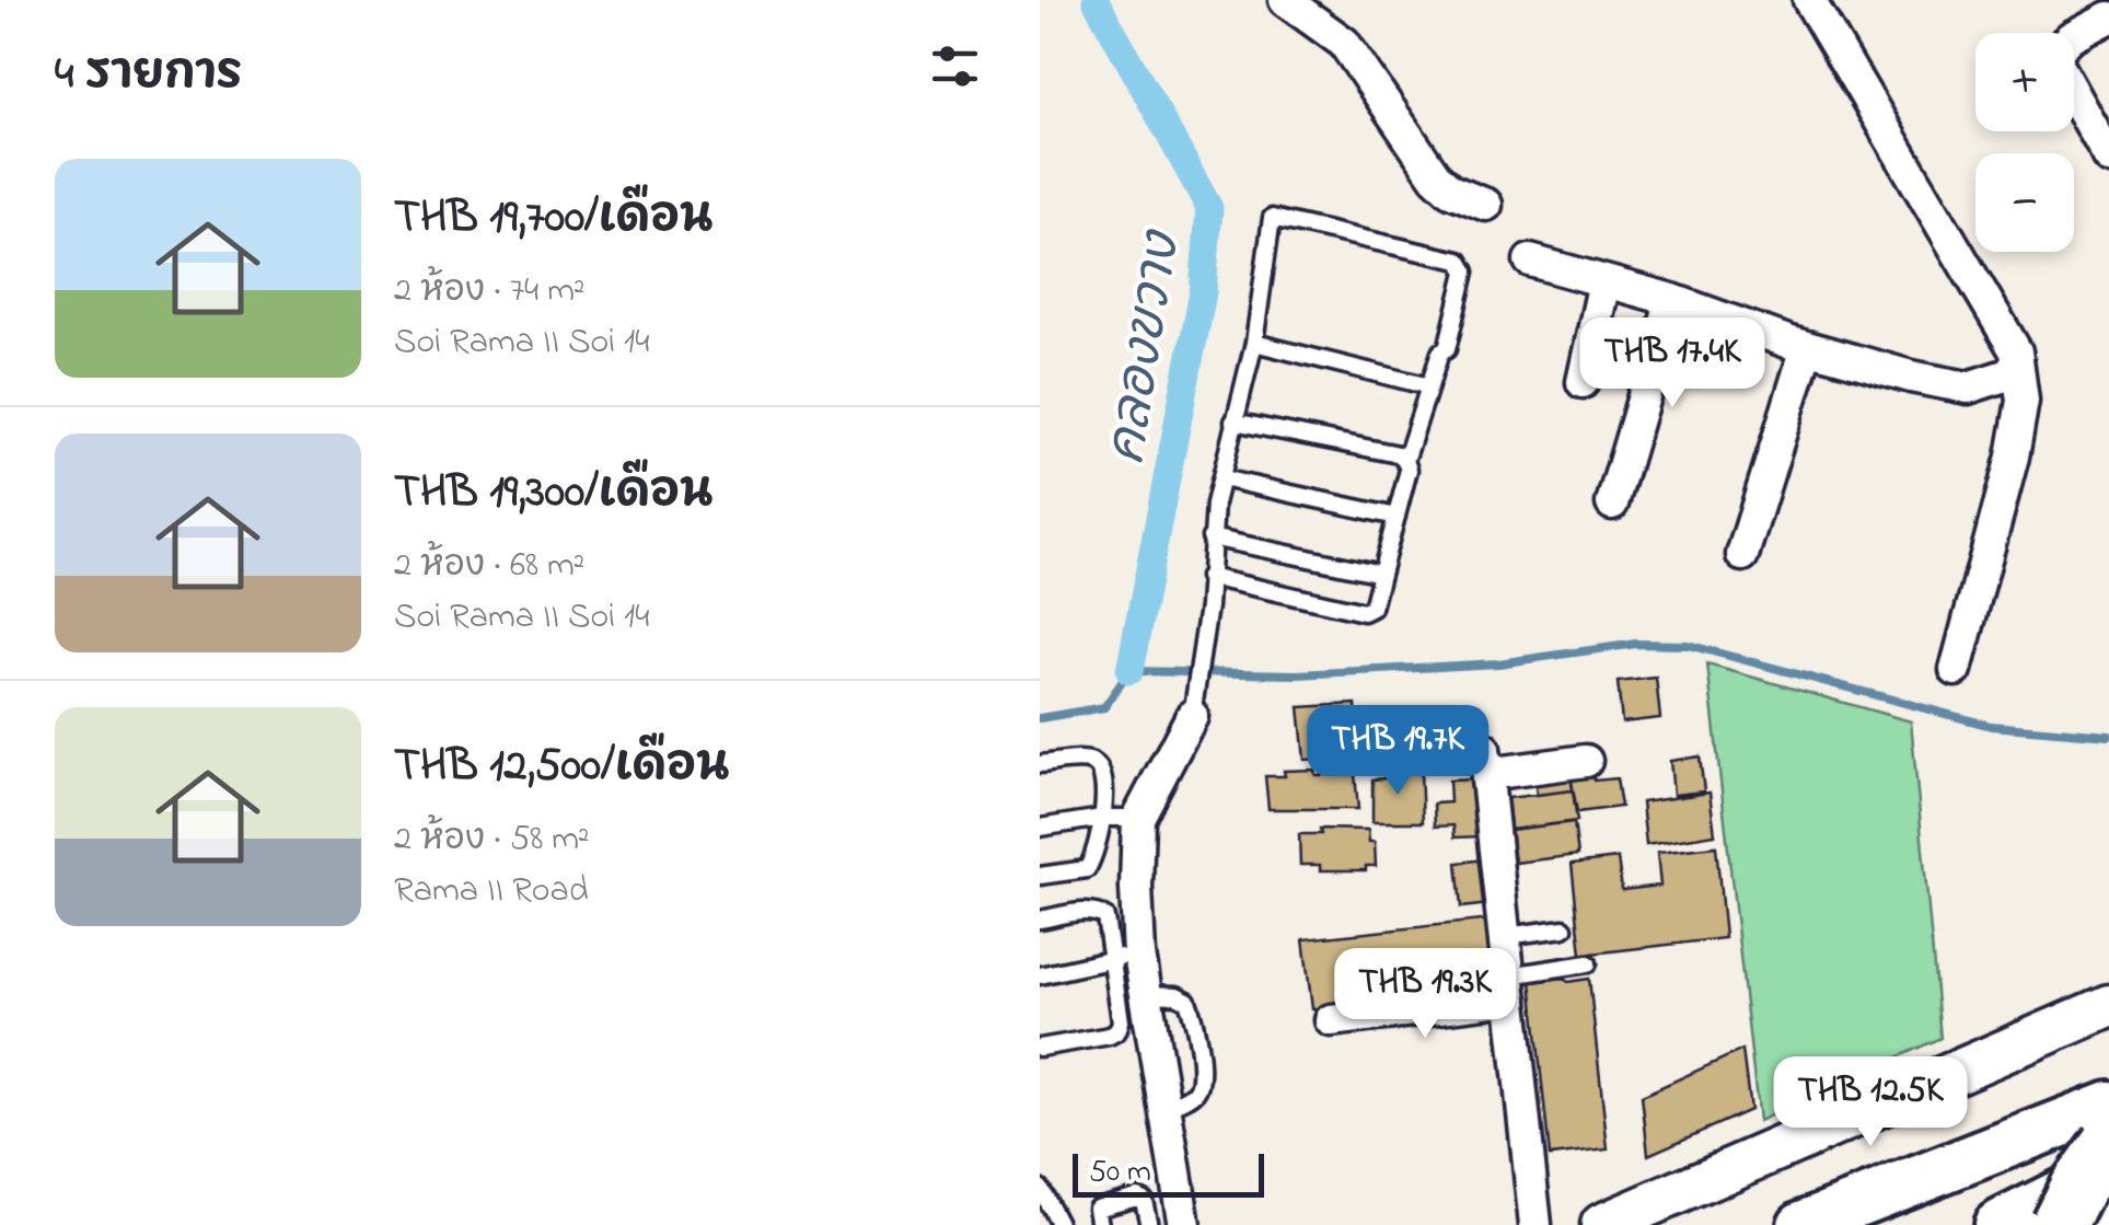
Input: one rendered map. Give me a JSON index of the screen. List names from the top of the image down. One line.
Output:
{"water":["คลองขวาง"],"scale_bar":"50 m","page":{"heading":"4 รายการ","map_buttons":["+","−"],"list":[{"name":"THB 19,700/เดือน","note":"2 ห้อง · 74 m² · Soi Rama II Soi 14"},{"name":"THB 19,300/เดือน","note":"2 ห้อง · 68 m² · Soi Rama II Soi 14"},{"name":"THB 12,500/เดือน","note":"2 ห้อง · 58 m² · Rama II Road"}],"price":["THB 17.4K","THB 19.7K","THB 19.3K","THB 12.5K"],"scale":"50 m"}}
